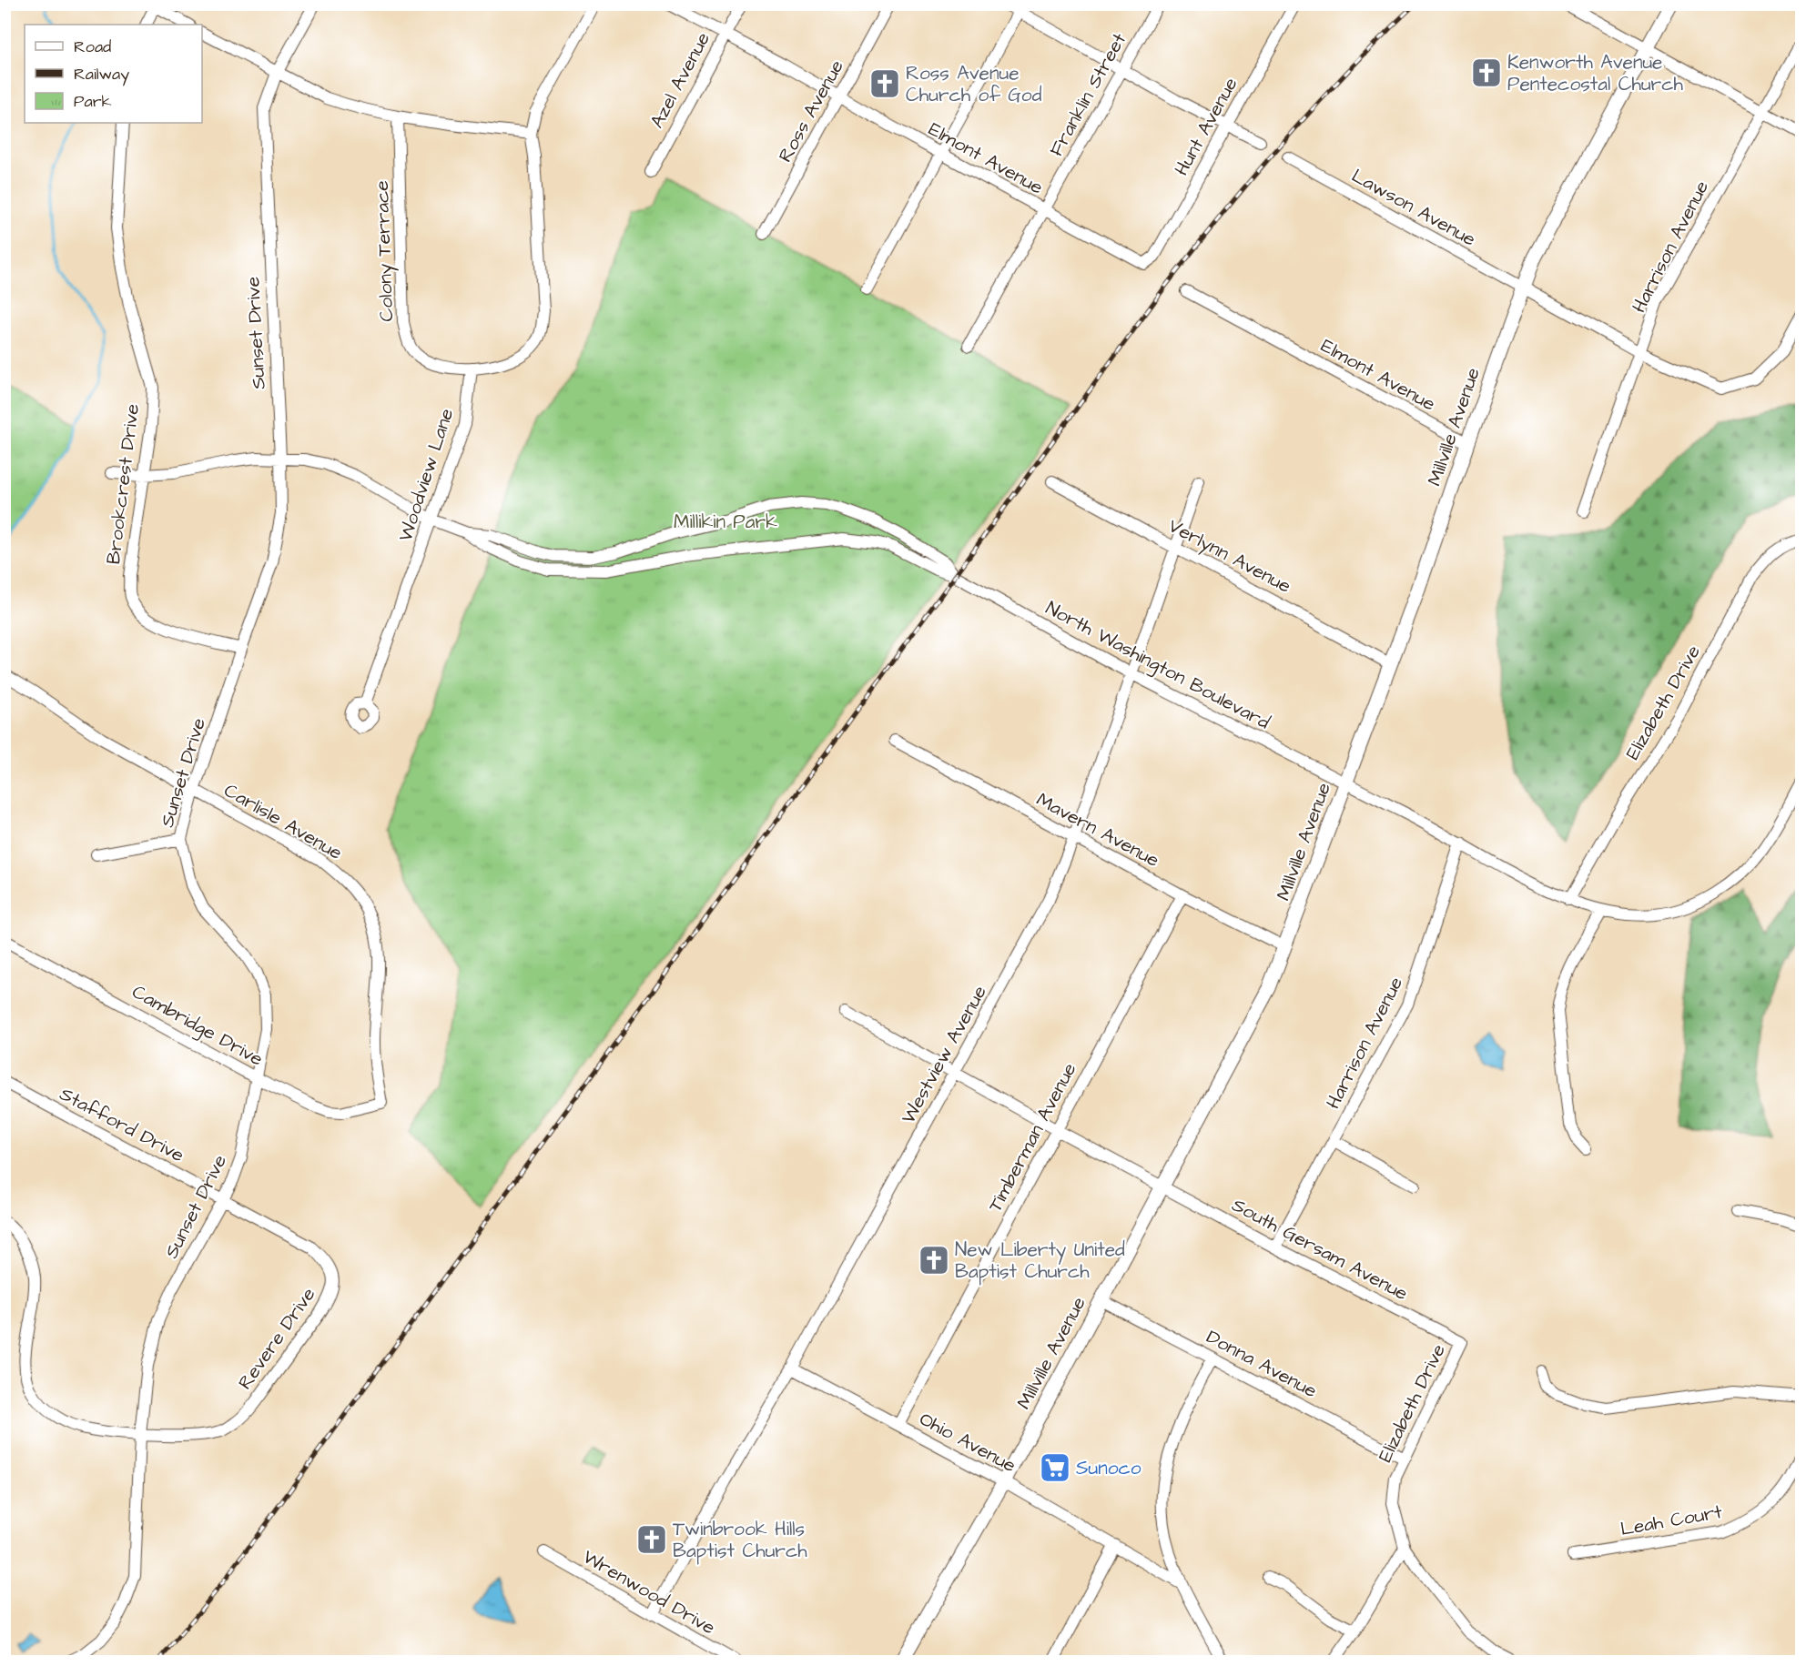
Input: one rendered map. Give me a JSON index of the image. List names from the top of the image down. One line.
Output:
{"streets":{"main road":["Millville Avenue"],"street":["Azel Avenue","Franklin Street","Ross Avenue","Hunt Avenue","Elmont Avenue","Lawson Avenue","Harrison Avenue","Colony Terrace","Sunset Drive","Woodview Lane","Brookcrest Drive","Verlynn Avenue","North Washington Boulevard","Elizabeth Drive","Carlisle Avenue","Mavern Avenue","Cambridge Drive","Westview Avenue","Stafford Drive","Timberman Avenue","South Gersam Avenue","Revere Drive","Donna Avenue","Ohio Avenue","Leah Court","Wrenwood Drive"]},"crossings":[["Azel Avenue","Elmont Avenue"],["Franklin Street","Elmont Avenue"],["Ross Avenue","Elmont Avenue"],["Hunt Avenue","Elmont Avenue"],["Elmont Avenue","Millville Avenue"],["Lawson Avenue","Harrison Avenue"],["Lawson Avenue","Millville Avenue"],["Harrison Avenue","North Washington Boulevard"],["Harrison Avenue","South Gersam Avenue"],["Colony Terrace","Woodview Lane"],["Sunset Drive","Brookcrest Drive"],["Sunset Drive","North Washington Boulevard"],["Sunset Drive","Carlisle Avenue"],["Sunset Drive","Cambridge Drive"],["Sunset Drive","Stafford Drive"],["Sunset Drive","Revere Drive"],["Millville Avenue","Verlynn Avenue"],["Millville Avenue","North Washington Boulevard"],["Millville Avenue","Mavern Avenue"],["Millville Avenue","South Gersam Avenue"],["Millville Avenue","Donna Avenue"],["Millville Avenue","Ohio Avenue"],["Woodview Lane","North Washington Boulevard"],["Brookcrest Drive","North Washington Boulevard"],["Verlynn Avenue","Westview Avenue"],["North Washington Boulevard","Elizabeth Drive"],["North Washington Boulevard","Westview Avenue"],["Elizabeth Drive","South Gersam Avenue"],["Elizabeth Drive","Donna Avenue"],["Carlisle Avenue","Cambridge Drive"],["Mavern Avenue","Westview Avenue"],["Mavern Avenue","Timberman Avenue"],["Westview Avenue","South Gersam Avenue"],["Westview Avenue","Ohio Avenue"],["Westview Avenue","Wrenwood Drive"],["Stafford Drive","Revere Drive"],["Timberman Avenue","South Gersam Avenue"],["Timberman Avenue","Ohio Avenue"]],"parks":["Millikin Park"],"places":{"church":["Kenworth Avenue Pentecostal Church","Ross Avenue Church of God","New Liberty United Baptist Church","Twinbrook Hills Baptist Church"],"supermarket":["Sunoco"]},"legend":["Road","Railway","Park"]}
